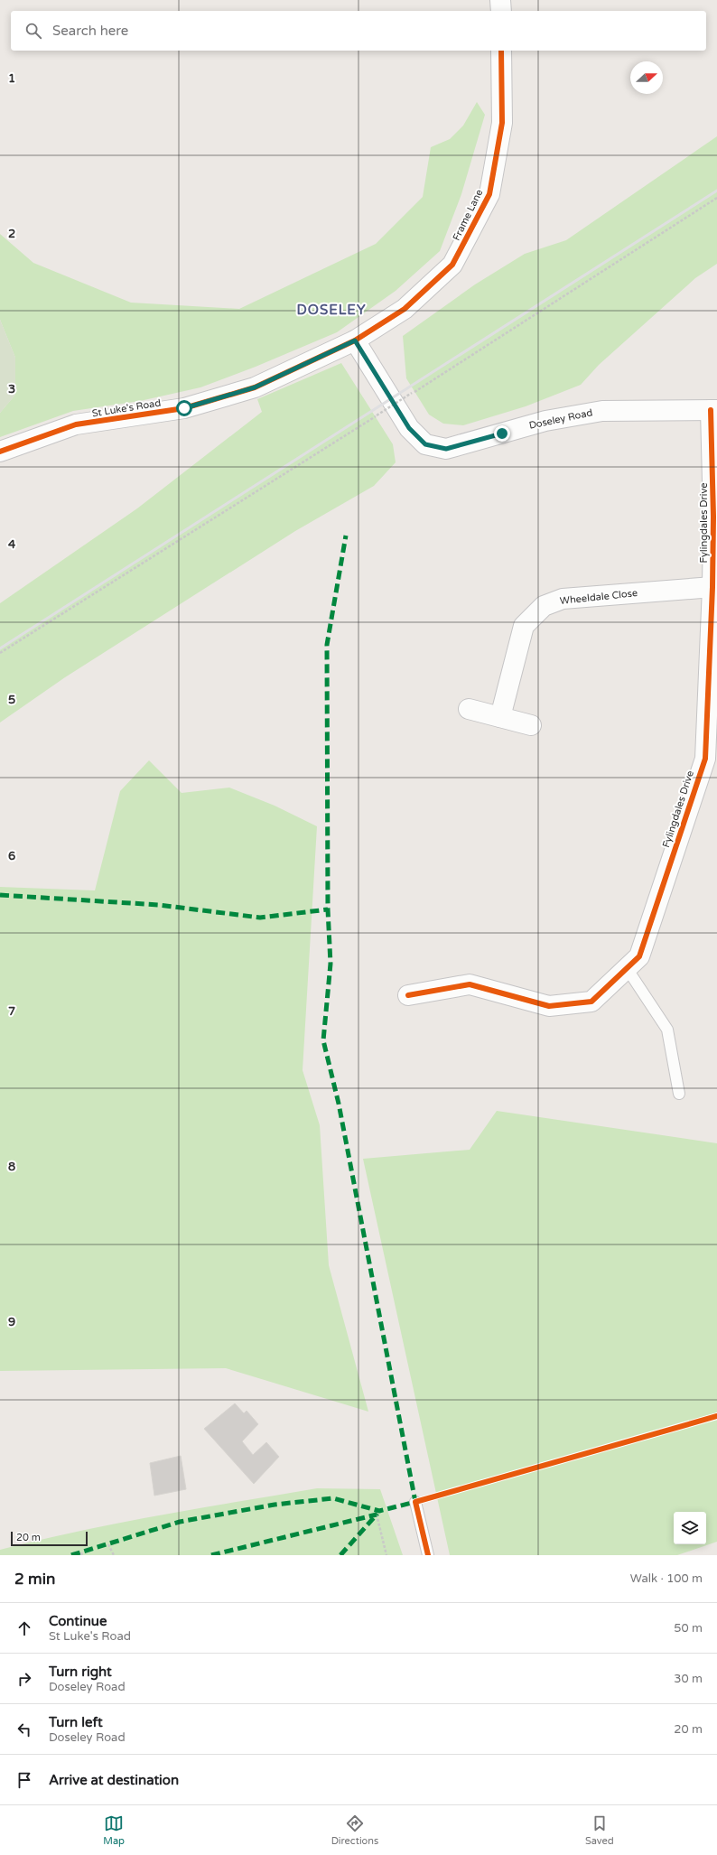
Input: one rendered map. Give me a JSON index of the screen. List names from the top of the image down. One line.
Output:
{"streets":{"street":["Frame Lane","St Luke's Road","Doseley Road","Fylingdales Drive","Wheeldale Close"]},"crossings":[["Frame Lane","St Luke's Road"],["Frame Lane","Doseley Road"],["St Luke's Road","Doseley Road"],["Doseley Road","Fylingdales Drive"],["Fylingdales Drive","Wheeldale Close"]],"districts":["DOSELEY"],"scale_bar":"20 m","north":"right","page":{"search":"Search here","scale":"20 m","heading":["2 min","Walk · 100 m"],"list":[["Continue","St Luke's Road","50 m"],["Turn right","Doseley Road","30 m"],["Turn left","Doseley Road","20 m"],"Arrive at destination"],"nav":["Map","Directions","Saved"]},"grid":{"rows":["1","2","3","4","5","6","7","8","9"]}}
